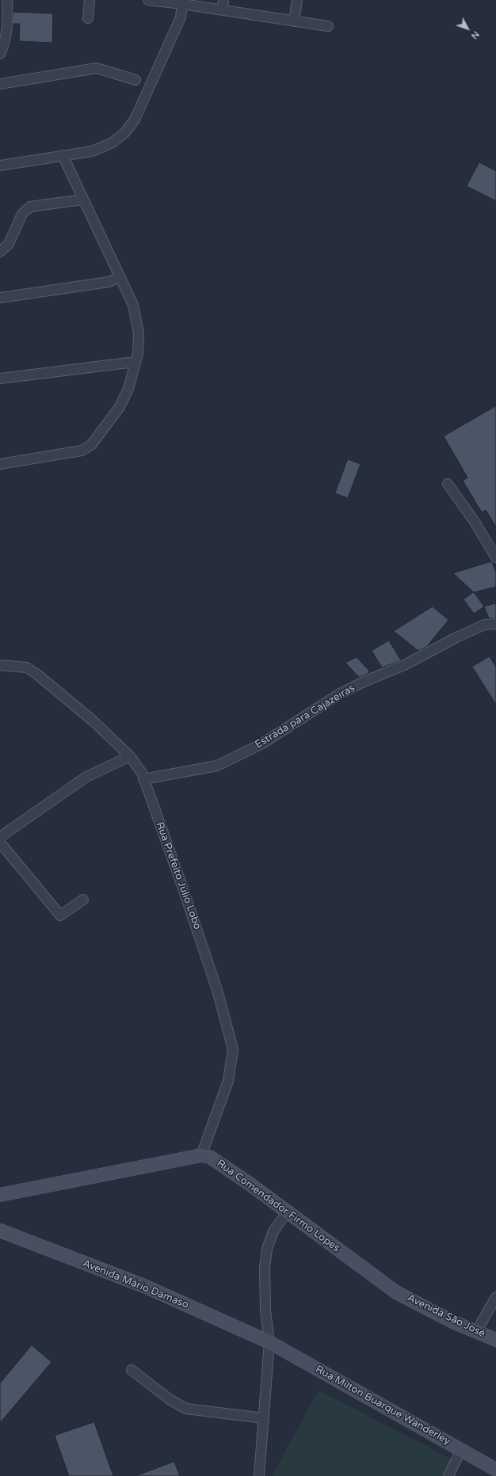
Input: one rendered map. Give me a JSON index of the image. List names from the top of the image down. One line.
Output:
{"streets":{"street":["Estrada para Cajazeiras","Rua Prefeito Júlio Lobo","Rua Comendador Firmo Lopes","Avenida Mário Damaso","Avenida São José","Rua Milton Buarque Wanderley"]},"crossings":[["Estrada para Cajazeiras","Rua Prefeito Júlio Lobo"],["Rua Prefeito Júlio Lobo","Rua Comendador Firmo Lopes"],["Rua Comendador Firmo Lopes","Avenida São José"],["Avenida Mário Damaso","Rua Milton Buarque Wanderley"]],"north":"bottom right"}
